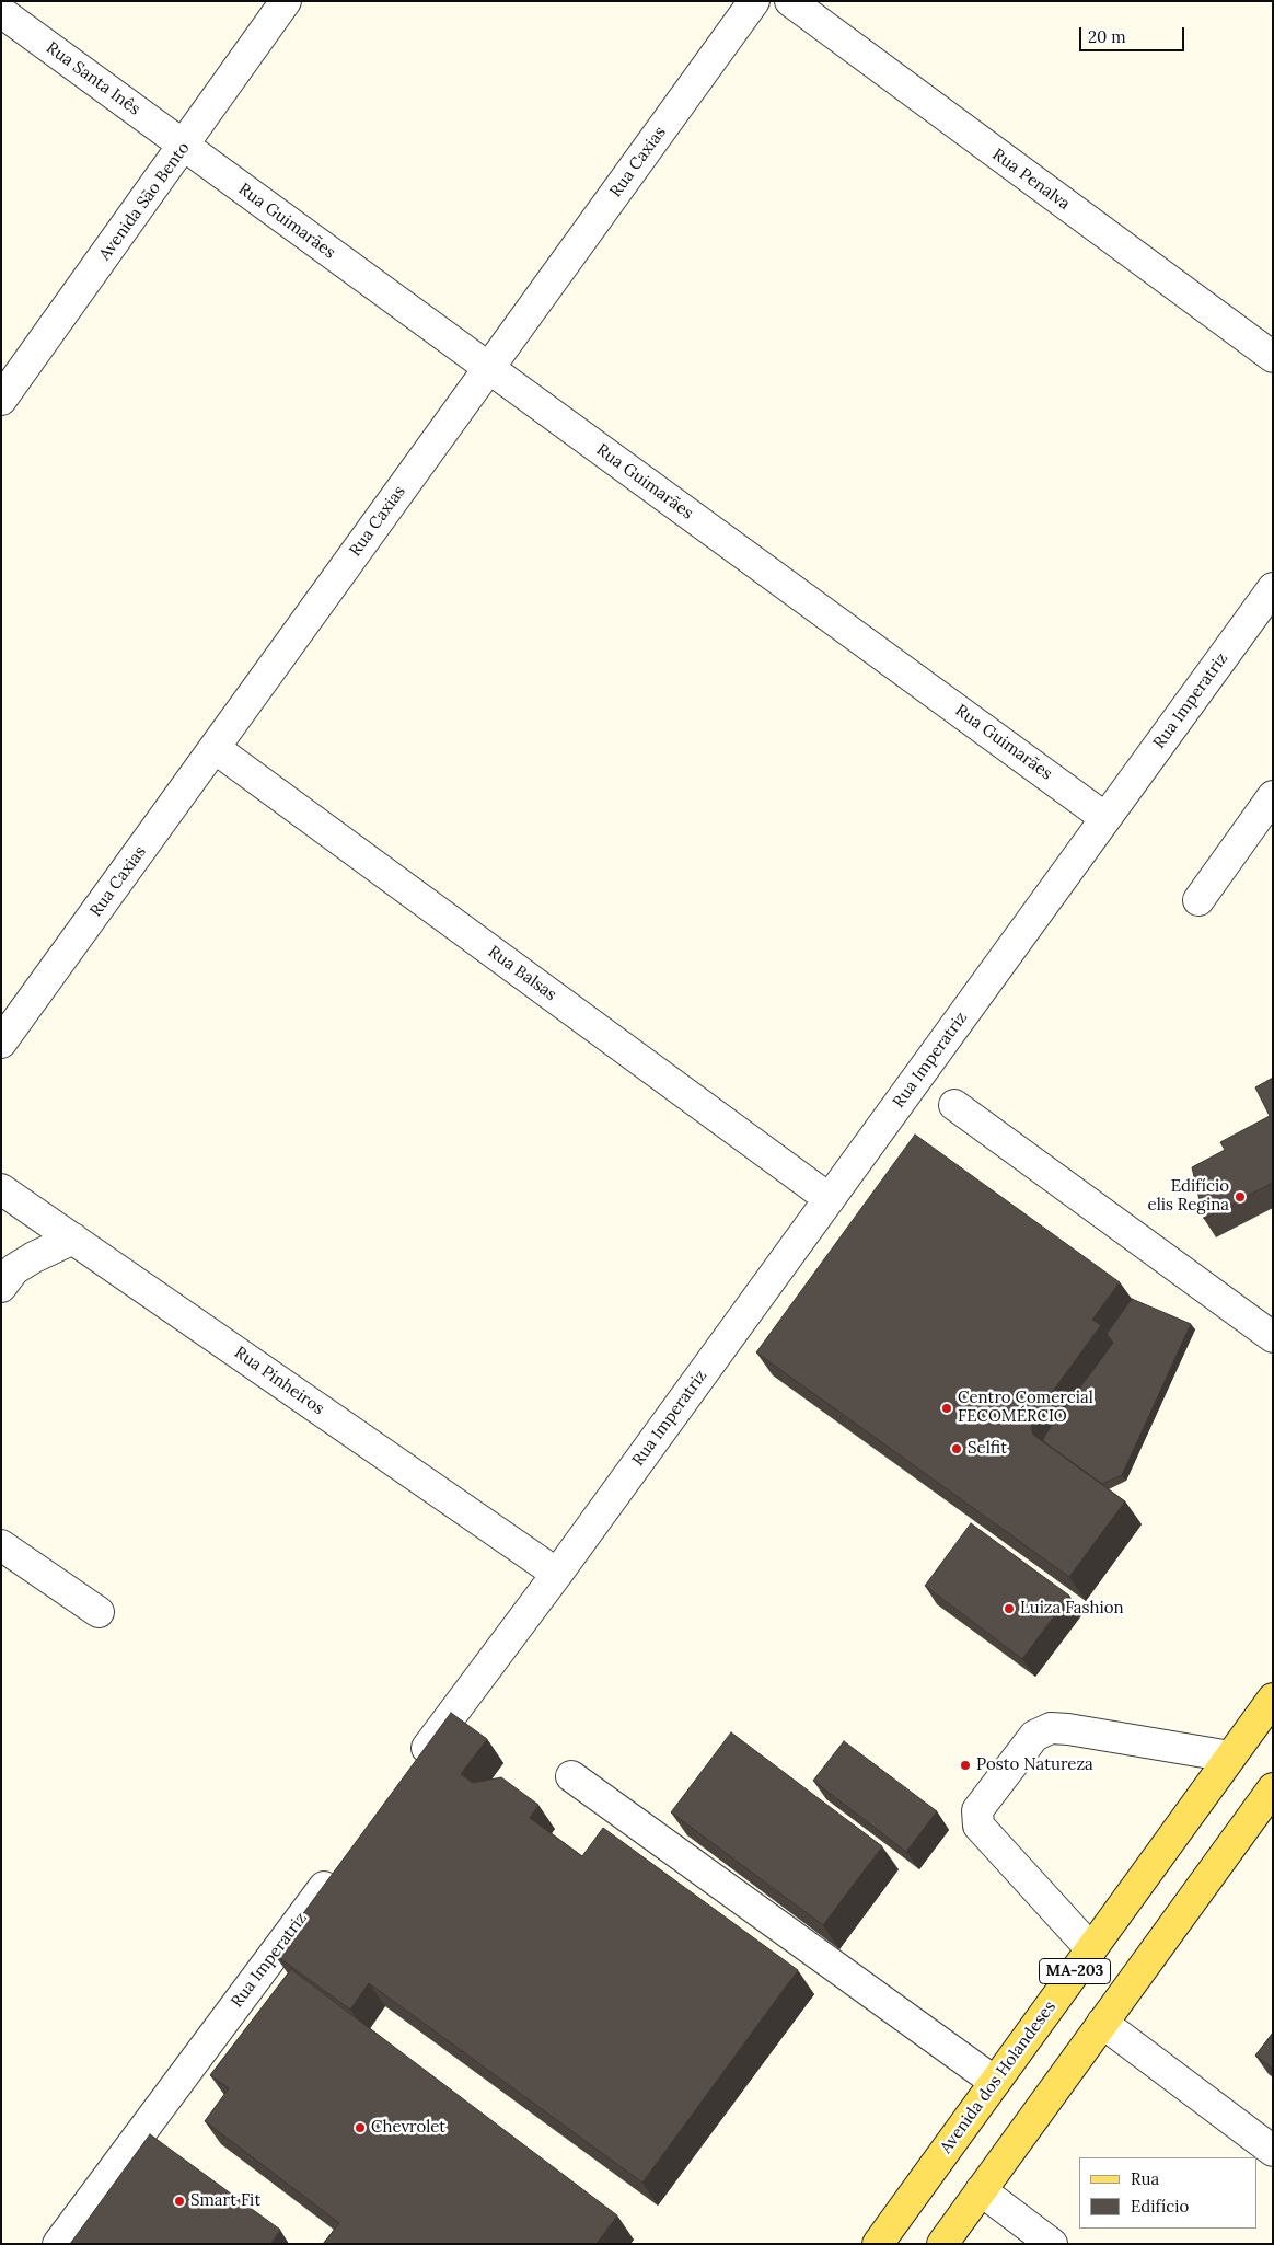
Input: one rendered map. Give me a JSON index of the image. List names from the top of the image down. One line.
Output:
{"streets":{"main road":["MA-203","Avenida dos Holandeses"],"street":["Rua Santa Inês","Rua Caxias","Rua Penalva","Avenida São Bento","Rua Guimarães","Rua Imperatriz","Rua Balsas","Rua Pinheiros"]},"crossings":[["Rua Santa Inês","Avenida São Bento"],["Rua Santa Inês","Rua Guimarães"],["Rua Caxias","Rua Guimarães"],["Rua Caxias","Rua Balsas"],["Avenida São Bento","Rua Guimarães"],["Rua Guimarães","Rua Imperatriz"],["Rua Imperatriz","Rua Balsas"],["Rua Imperatriz","Rua Pinheiros"]],"places":["Edifício elis Regina","Centro Comercial FECOMÉRCIO","Selfit","Luiza Fashion","Posto Natureza","Chevrolet","Smart Fit"],"legend":["Rua","Edifício"],"scale_bar":"20 m"}
